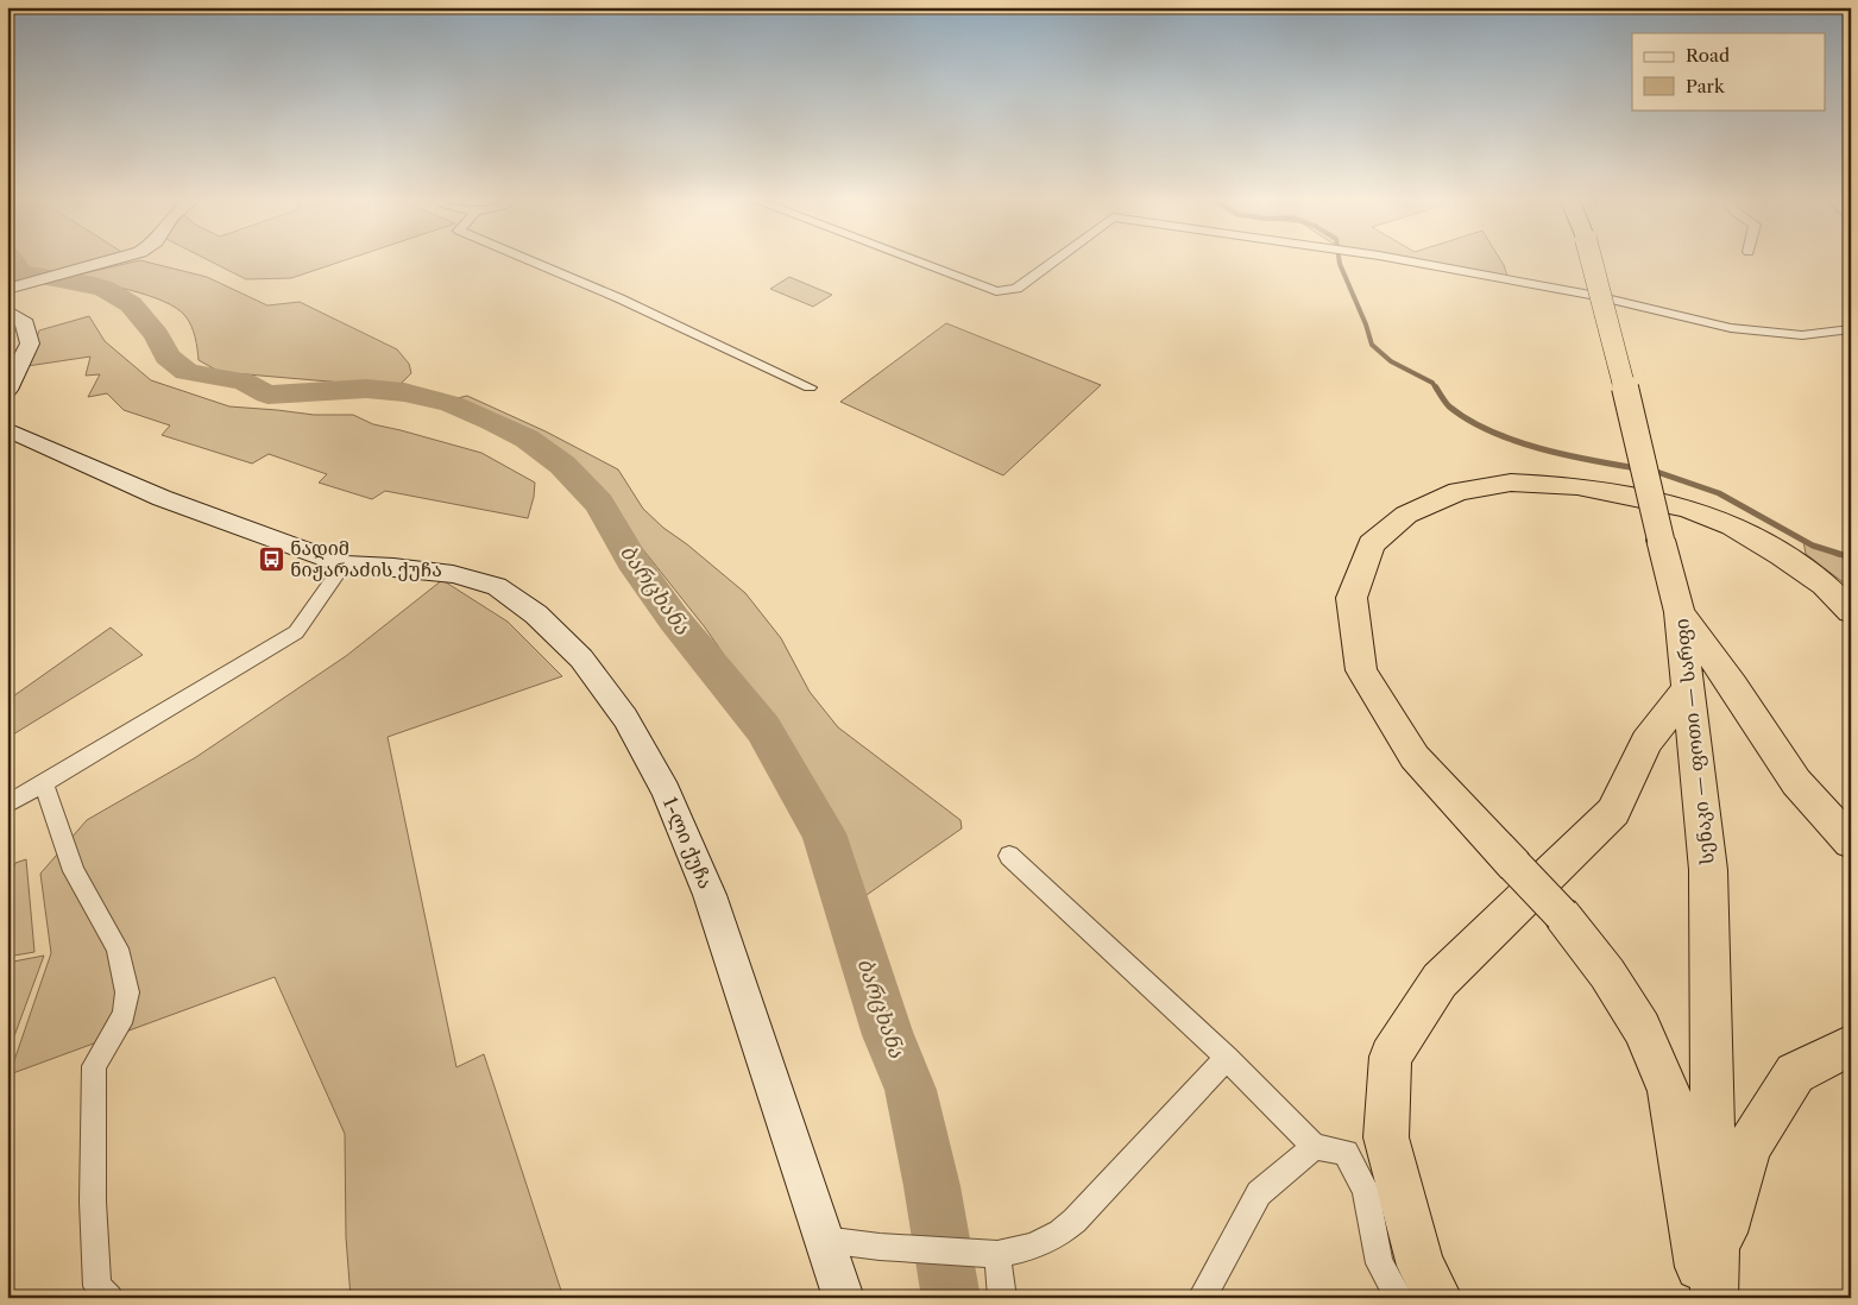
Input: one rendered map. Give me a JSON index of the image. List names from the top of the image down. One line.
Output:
{"streets":{"highway":["სენაკი — ფოთი — სარფი"],"main road":["1-ლი ქუჩა"]},"water":["ბარცხანა"],"places":{"bus stop":["ნადიმ ნიჟარაძის ქუჩა"]},"legend":["Road","Park"]}
